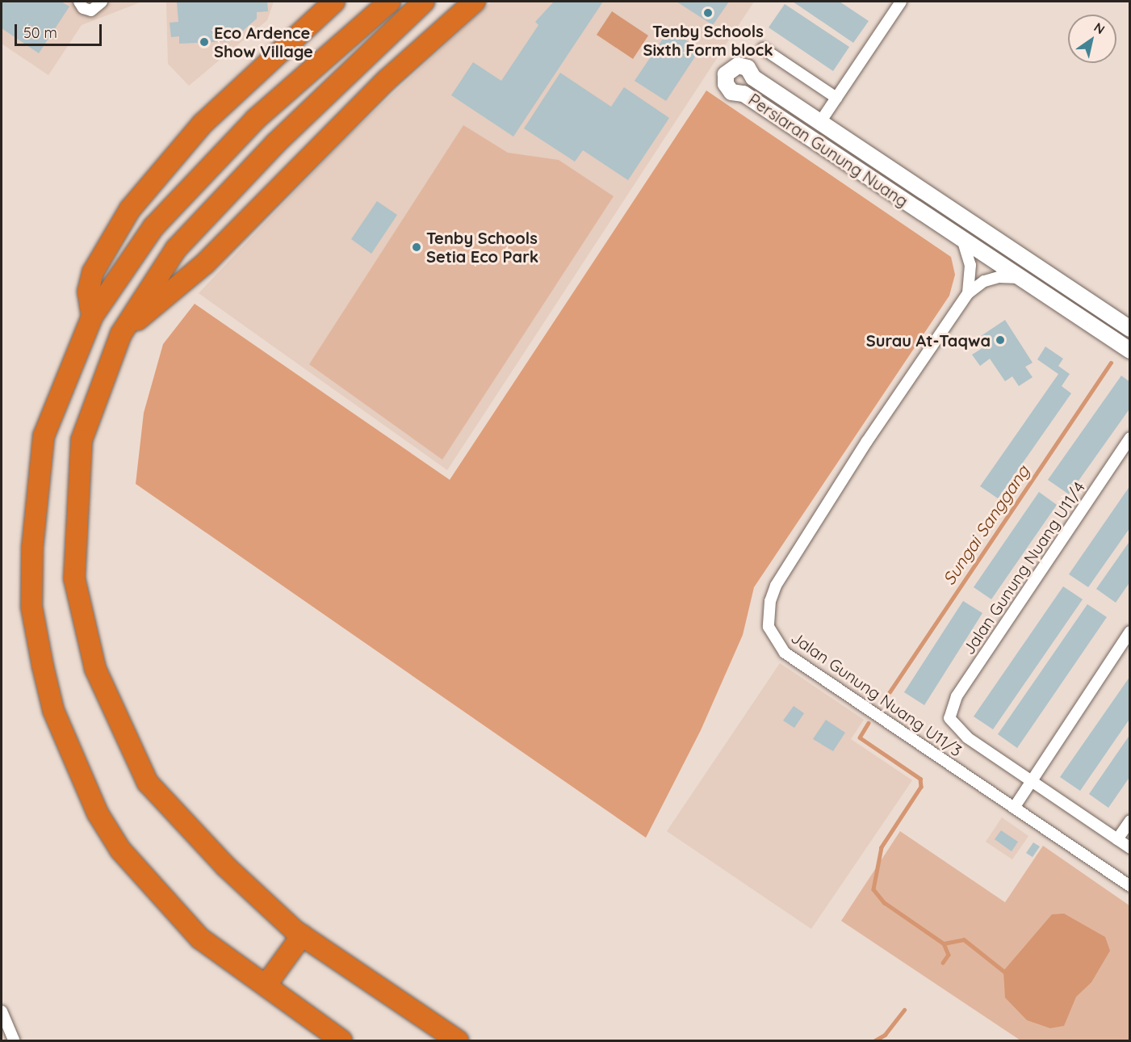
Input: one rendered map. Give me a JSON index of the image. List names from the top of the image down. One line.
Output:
{"streets":{"street":["Persiaran Gunung Nuang","Jalan Gunung Nuang U11/4","Jalan Gunung Nuang U11/3"]},"crossings":[["Persiaran Gunung Nuang","Jalan Gunung Nuang U11/3"]],"water":["Sungai Sanggang"],"places":["Tenby Schools Sixth Form block","Eco Ardence Show Village","Tenby Schools Setia Eco Park","Surau At-Taqwa"],"scale_bar":"50 m","north":"top right"}
